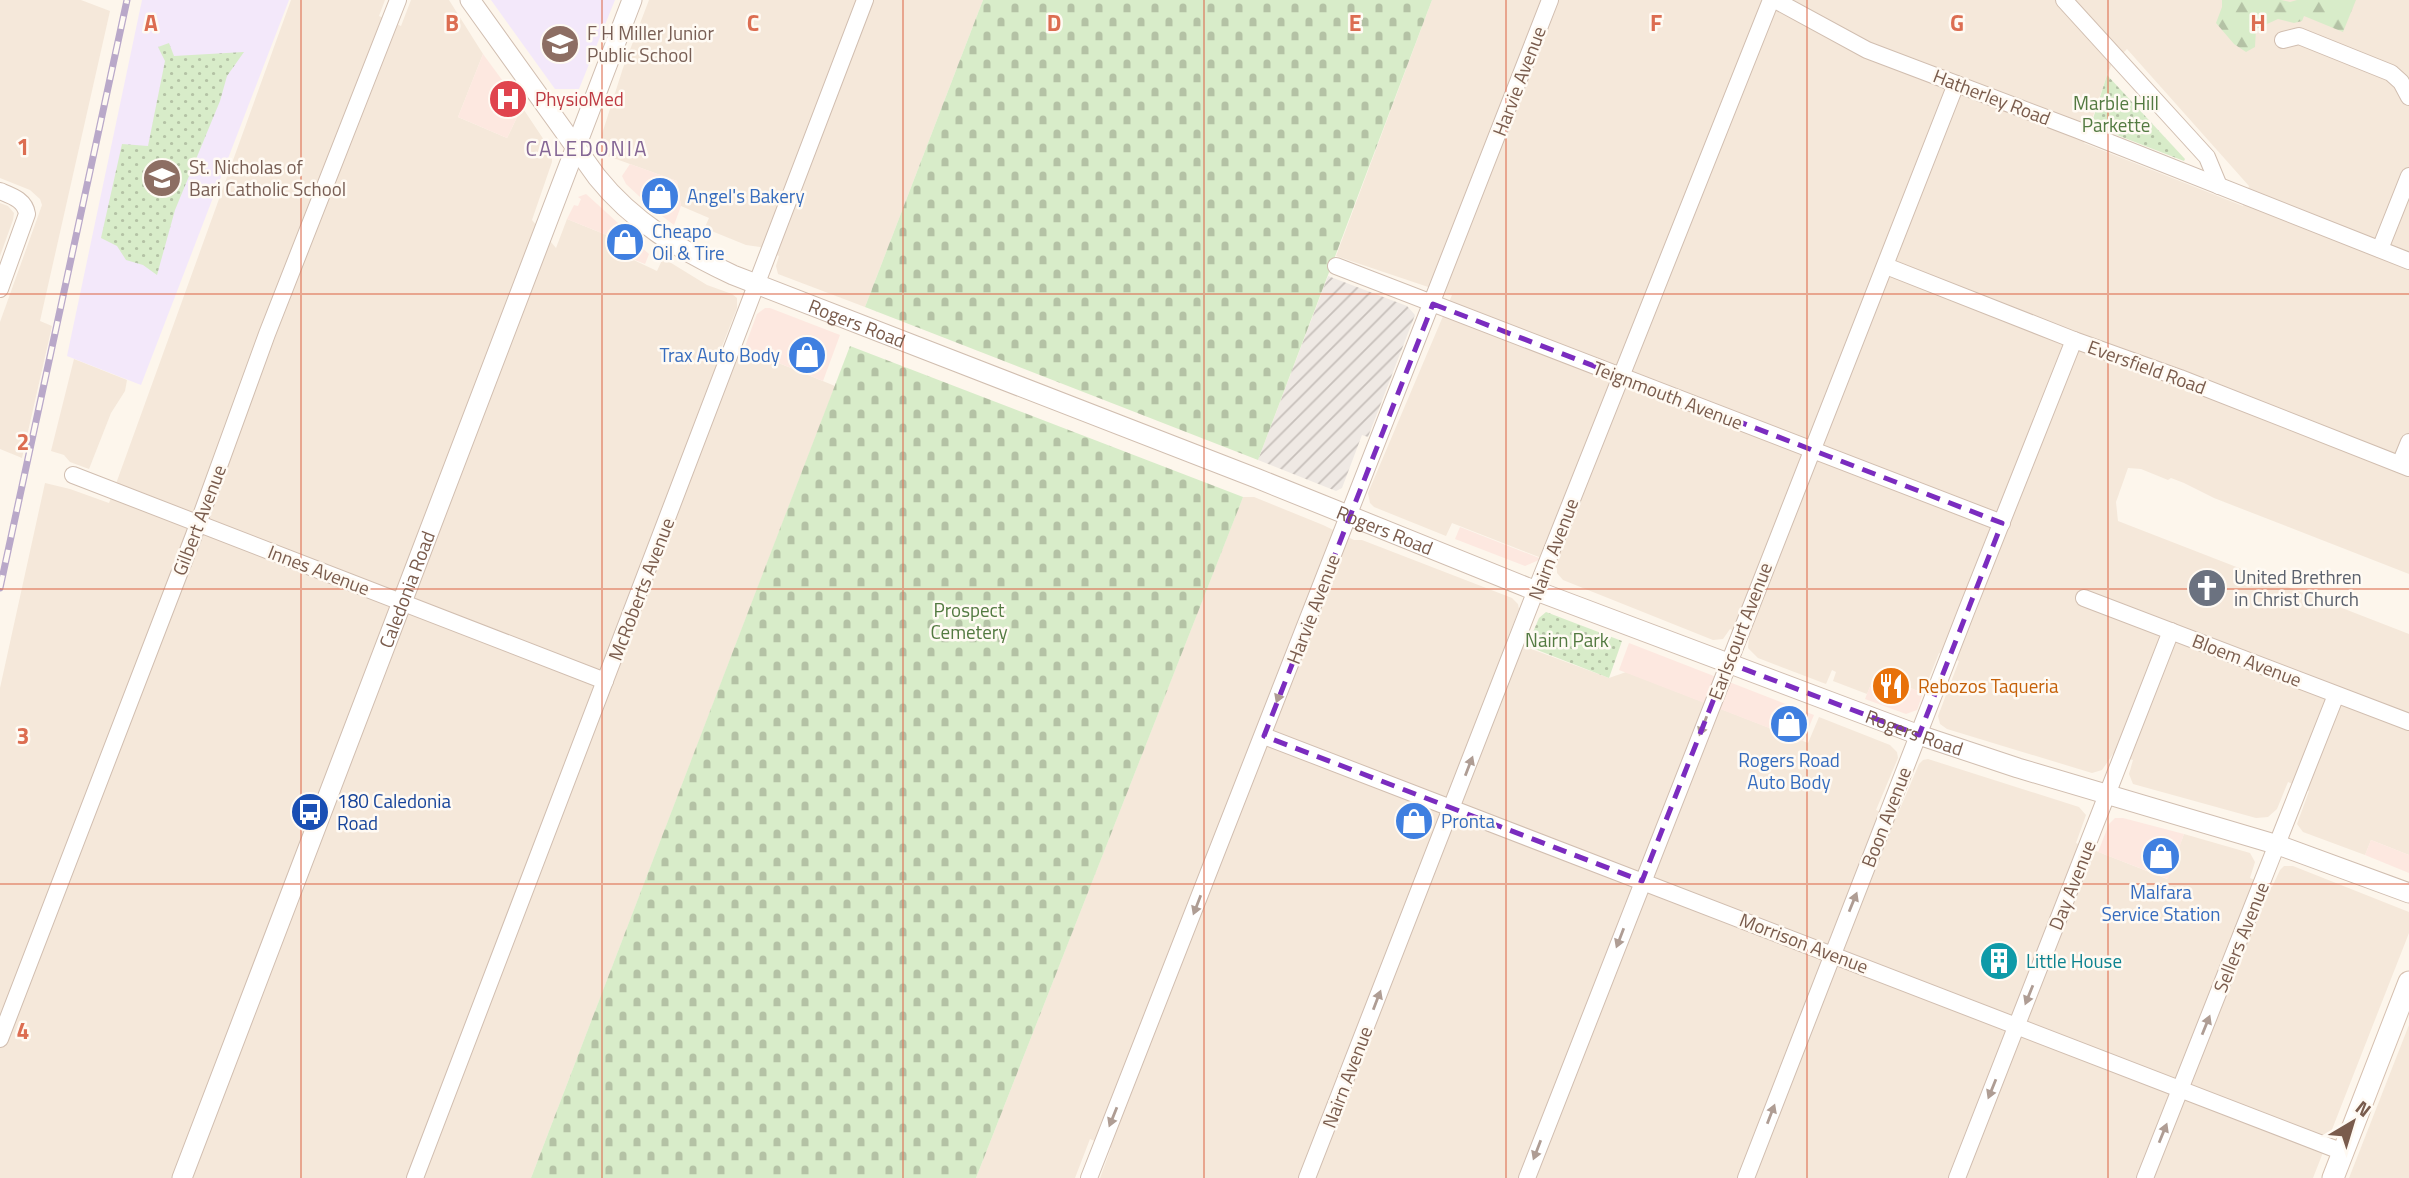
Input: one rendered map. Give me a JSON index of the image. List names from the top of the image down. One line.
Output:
{"streets":{"street":["Harvie Avenue","Hatherley Road","Rogers Road","Eversfield Road","Teignmouth Avenue","Gilbert Avenue","Nairn Avenue","Innes Avenue","Caledonia Road","McRoberts Avenue","Earlscourt Avenue","Bloem Avenue","Boon Avenue","Day Avenue","Sellers Avenue","Morrison Avenue"]},"crossings":[["Harvie Avenue","Rogers Road"],["Harvie Avenue","Teignmouth Avenue"],["Harvie Avenue","Morrison Avenue"],["Hatherley Road","Nairn Avenue"],["Hatherley Road","Earlscourt Avenue"],["Rogers Road","Nairn Avenue"],["Rogers Road","Caledonia Road"],["Rogers Road","McRoberts Avenue"],["Rogers Road","Earlscourt Avenue"],["Rogers Road","Boon Avenue"],["Rogers Road","Day Avenue"],["Rogers Road","Sellers Avenue"],["Eversfield Road","Earlscourt Avenue"],["Eversfield Road","Boon Avenue"],["Teignmouth Avenue","Nairn Avenue"],["Teignmouth Avenue","Earlscourt Avenue"],["Teignmouth Avenue","Boon Avenue"],["Gilbert Avenue","Innes Avenue"],["Nairn Avenue","Morrison Avenue"],["Innes Avenue","Caledonia Road"],["Innes Avenue","McRoberts Avenue"],["Earlscourt Avenue","Morrison Avenue"],["Bloem Avenue","Day Avenue"],["Bloem Avenue","Sellers Avenue"],["Boon Avenue","Morrison Avenue"],["Day Avenue","Morrison Avenue"],["Sellers Avenue","Morrison Avenue"]],"one_way":["Harvie Avenue","Nairn Avenue","Earlscourt Avenue","Boon Avenue","Day Avenue","Sellers Avenue"],"districts":["CALEDONIA"],"parks":["Marble Hill Parkette","Prospect Cemetery","Nairn Park"],"places":{"school or university":["F H Miller Junior Public School","St. Nicholas of Bari Catholic School"],"hospital":["PhysioMed"],"shop":["Angel's Bakery","Cheapo Oil & Tire","Trax Auto Body","Rogers Road Auto Body","Pronta","Malfara Service Station"],"church":["United Brethren in Christ Church"],"restaurant":["Rebozos Taqueria"],"bus stop":["180 Caledonia Road"],"building":["Little House"]},"north":"top right","grid":{"columns":["A","B","C","D","E","F","G","H"],"rows":["1","2","3","4"]}}
